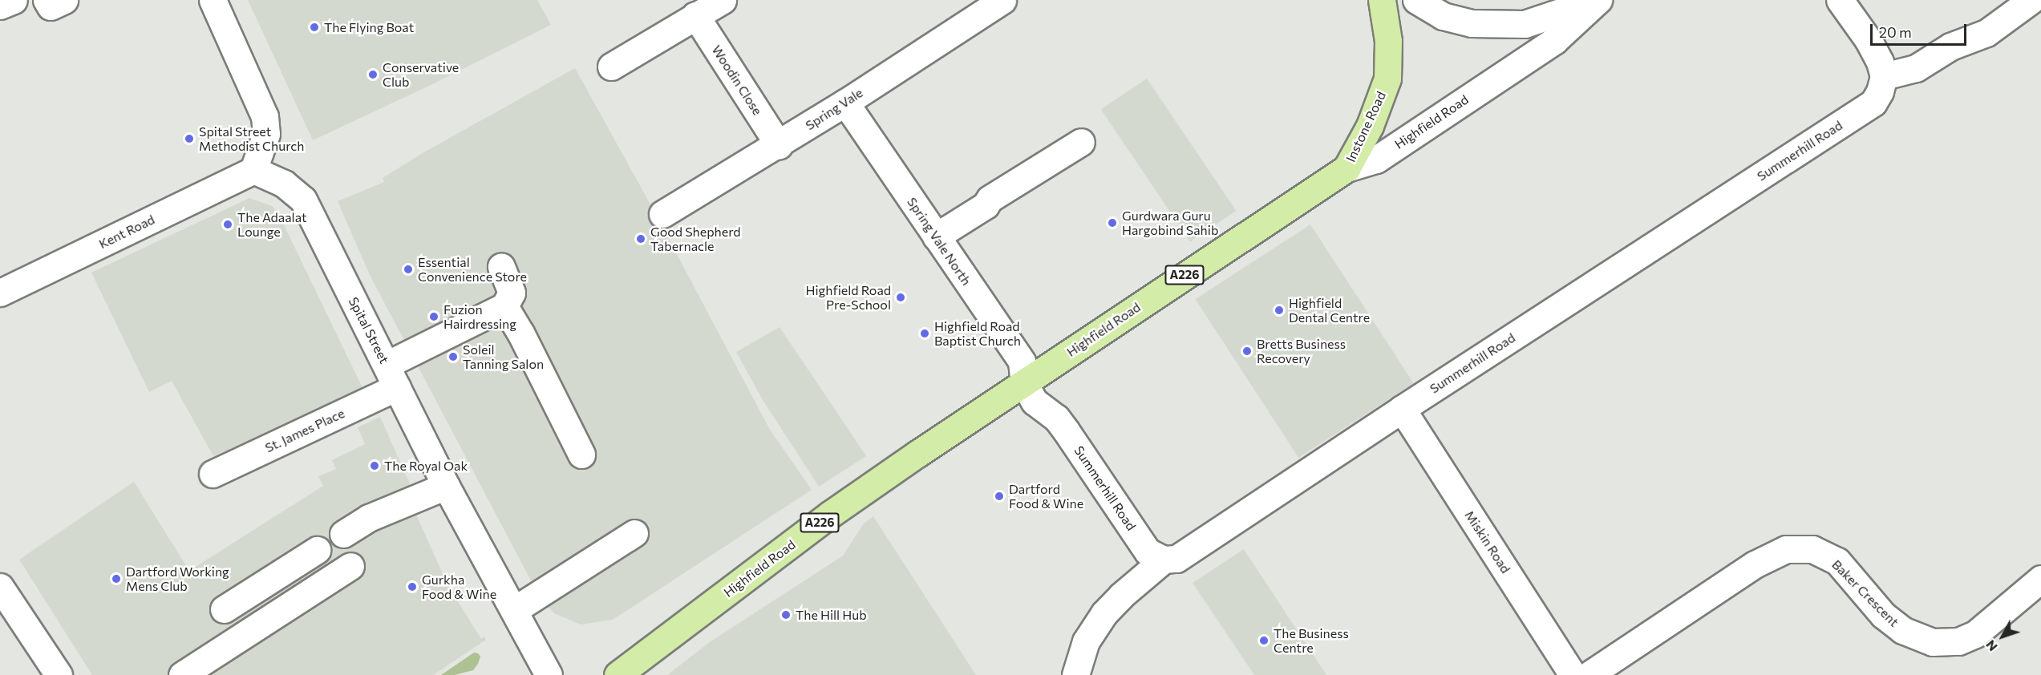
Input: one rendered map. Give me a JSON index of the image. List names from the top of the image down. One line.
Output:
{"streets":{"main road":["Highfield Road","Instone Road","A226"],"street":["Woodin Close","Spring Vale","Summerhill Road","Kent Road","Spring Vale North","Spital Street","St. James Place","Miskin Road","Baker Crescent"]},"crossings":[["Woodin Close","Spring Vale"],["Spring Vale","Spring Vale North"],["Highfield Road","Instone Road"],["Highfield Road","Summerhill Road"],["Highfield Road","Spring Vale North"],["Summerhill Road","Spring Vale North"],["Summerhill Road","Miskin Road"],["Kent Road","Spital Street"],["Spital Street","St. James Place"]],"places":["The Flying Boat","Conservative Club","Spital Street Methodist Church","Gurdwara Guru Hargobind Sahib","The Adaalat Lounge","Good Shepherd Tabernacle","Essential Convenience Store","Highfield Road Pre-School","Highfield Dental Centre","Fuzion Hairdressing","Highfield Road Baptist Church","Bretts Business Recovery","Soleil Tanning Salon","The Royal Oak","Dartford Food & Wine","Dartford Working Mens Club","Gurkha Food & Wine","The Hill Hub","The Business Centre"],"scale_bar":"20 m","north":"bottom left"}
